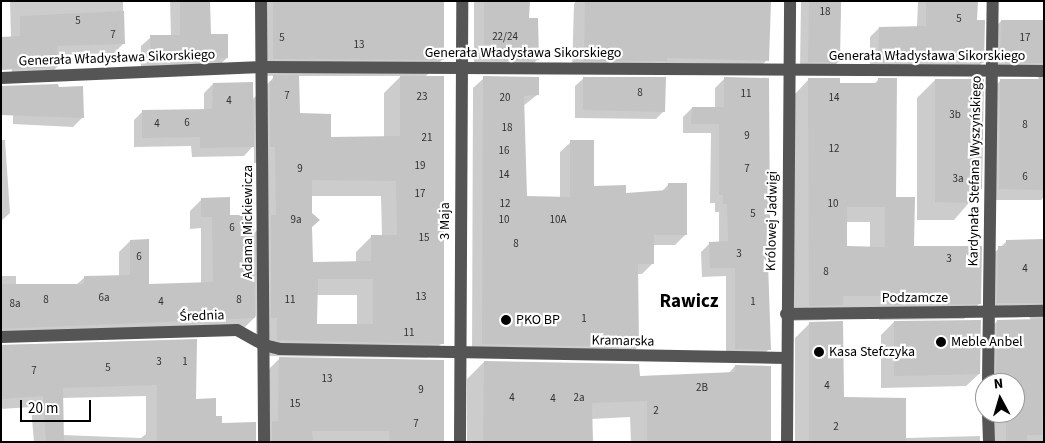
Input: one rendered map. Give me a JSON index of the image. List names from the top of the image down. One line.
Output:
{"streets":{"street":["Generała Władysława Sikorskiego","Kardynała Stefana Wyszyńskiego","3 Maja","Królowej Jadwigi","Adama Mickiewicza","Podzamcze","Średnia","Kramarska"]},"crossings":[["Generała Władysława Sikorskiego","Kardynała Stefana Wyszyńskiego"],["Generała Władysława Sikorskiego","3 Maja"],["Generała Władysława Sikorskiego","Królowej Jadwigi"],["Generała Władysława Sikorskiego","Adama Mickiewicza"],["Kardynała Stefana Wyszyńskiego","Podzamcze"],["3 Maja","Średnia"],["3 Maja","Kramarska"],["Królowej Jadwigi","Podzamcze"],["Królowej Jadwigi","Kramarska"],["Adama Mickiewicza","Średnia"],["Średnia","Kramarska"]],"districts":["Rawicz"],"places":["PKO BP","Meble Anbel","Kasa Stefczyka"],"house_numbers":["18","5","5","7","22/24","5","17","13","8","11","7","23","20","14","4","3b","6","4","8","18","9","21","12","16","19","9","7","14","6","3a","17","12","10","5","9a","10","10A","6","15","8","3","6","3","4","8","13","6a","8","8","11","4","1","8a","1","11","3","1","5","7","13","4","2B","9","4","2a","4","15","2","7","2"],"scale_bar":"20 m","north":"top"}
